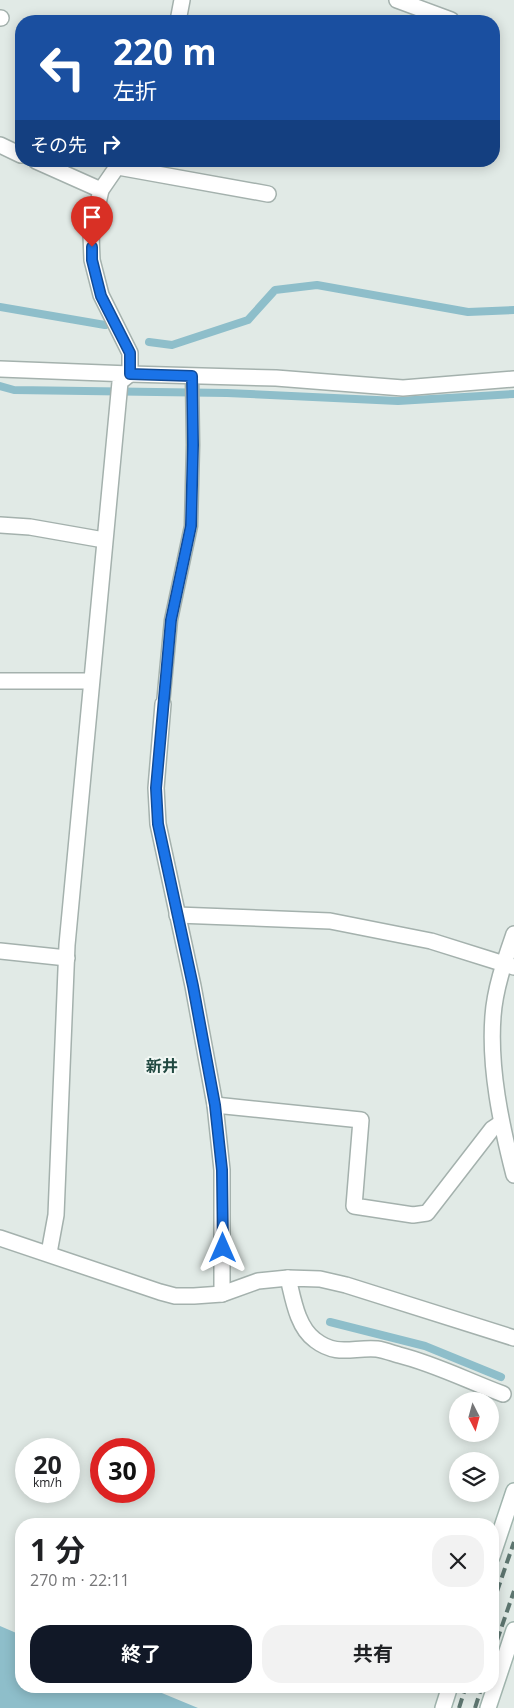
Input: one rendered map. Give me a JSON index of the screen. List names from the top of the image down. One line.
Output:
{"districts":["新井"],"north":"bottom","page":{"turn":["220 m","左折"],"then":"その先","speed":"20 km/h","limit":"30","heading":["1 分","270 m · 22:11"],"buttons":["終了","共有"]}}
